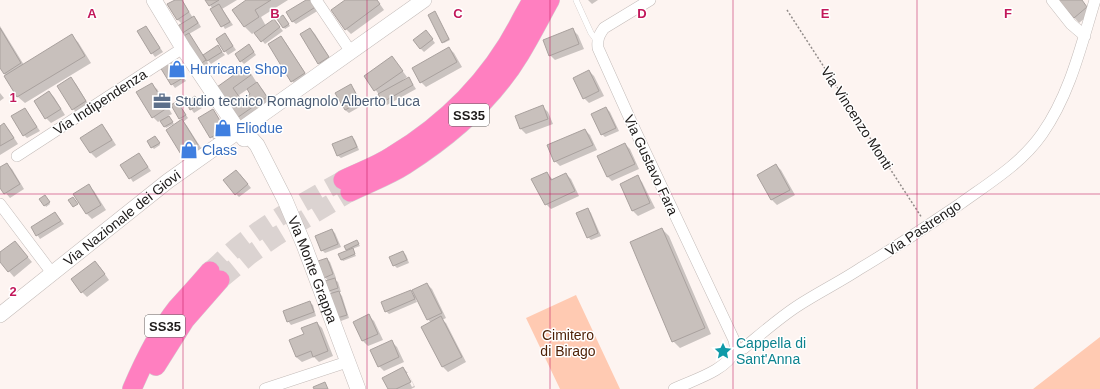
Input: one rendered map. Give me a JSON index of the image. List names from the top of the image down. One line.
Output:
{"streets":{"highway":["SS35"],"main road":["Via Nazionale dei Giovi","Via Monte Grappa"],"street":["Via Indipendenza","Via Gustavo Fara","Via Pastrengo"],"path":["Via Vincenzo Monti"]},"crossings":[["Via Indipendenza","Via Monte Grappa"],["Via Vincenzo Monti","Via Pastrengo"],["Via Gustavo Fara","Via Pastrengo"],["Via Nazionale dei Giovi","Via Monte Grappa"]],"parks":["Cimitero di Birago"],"places":{"shop":["Hurricane Shop","Eliodue","Class"],"office":["Studio tecnico Romagnolo Alberto Luca"],"place":["Cappella di Sant'Anna"]},"grid":{"columns":["A","B","C","D","E","F"],"rows":["1","2"]}}
